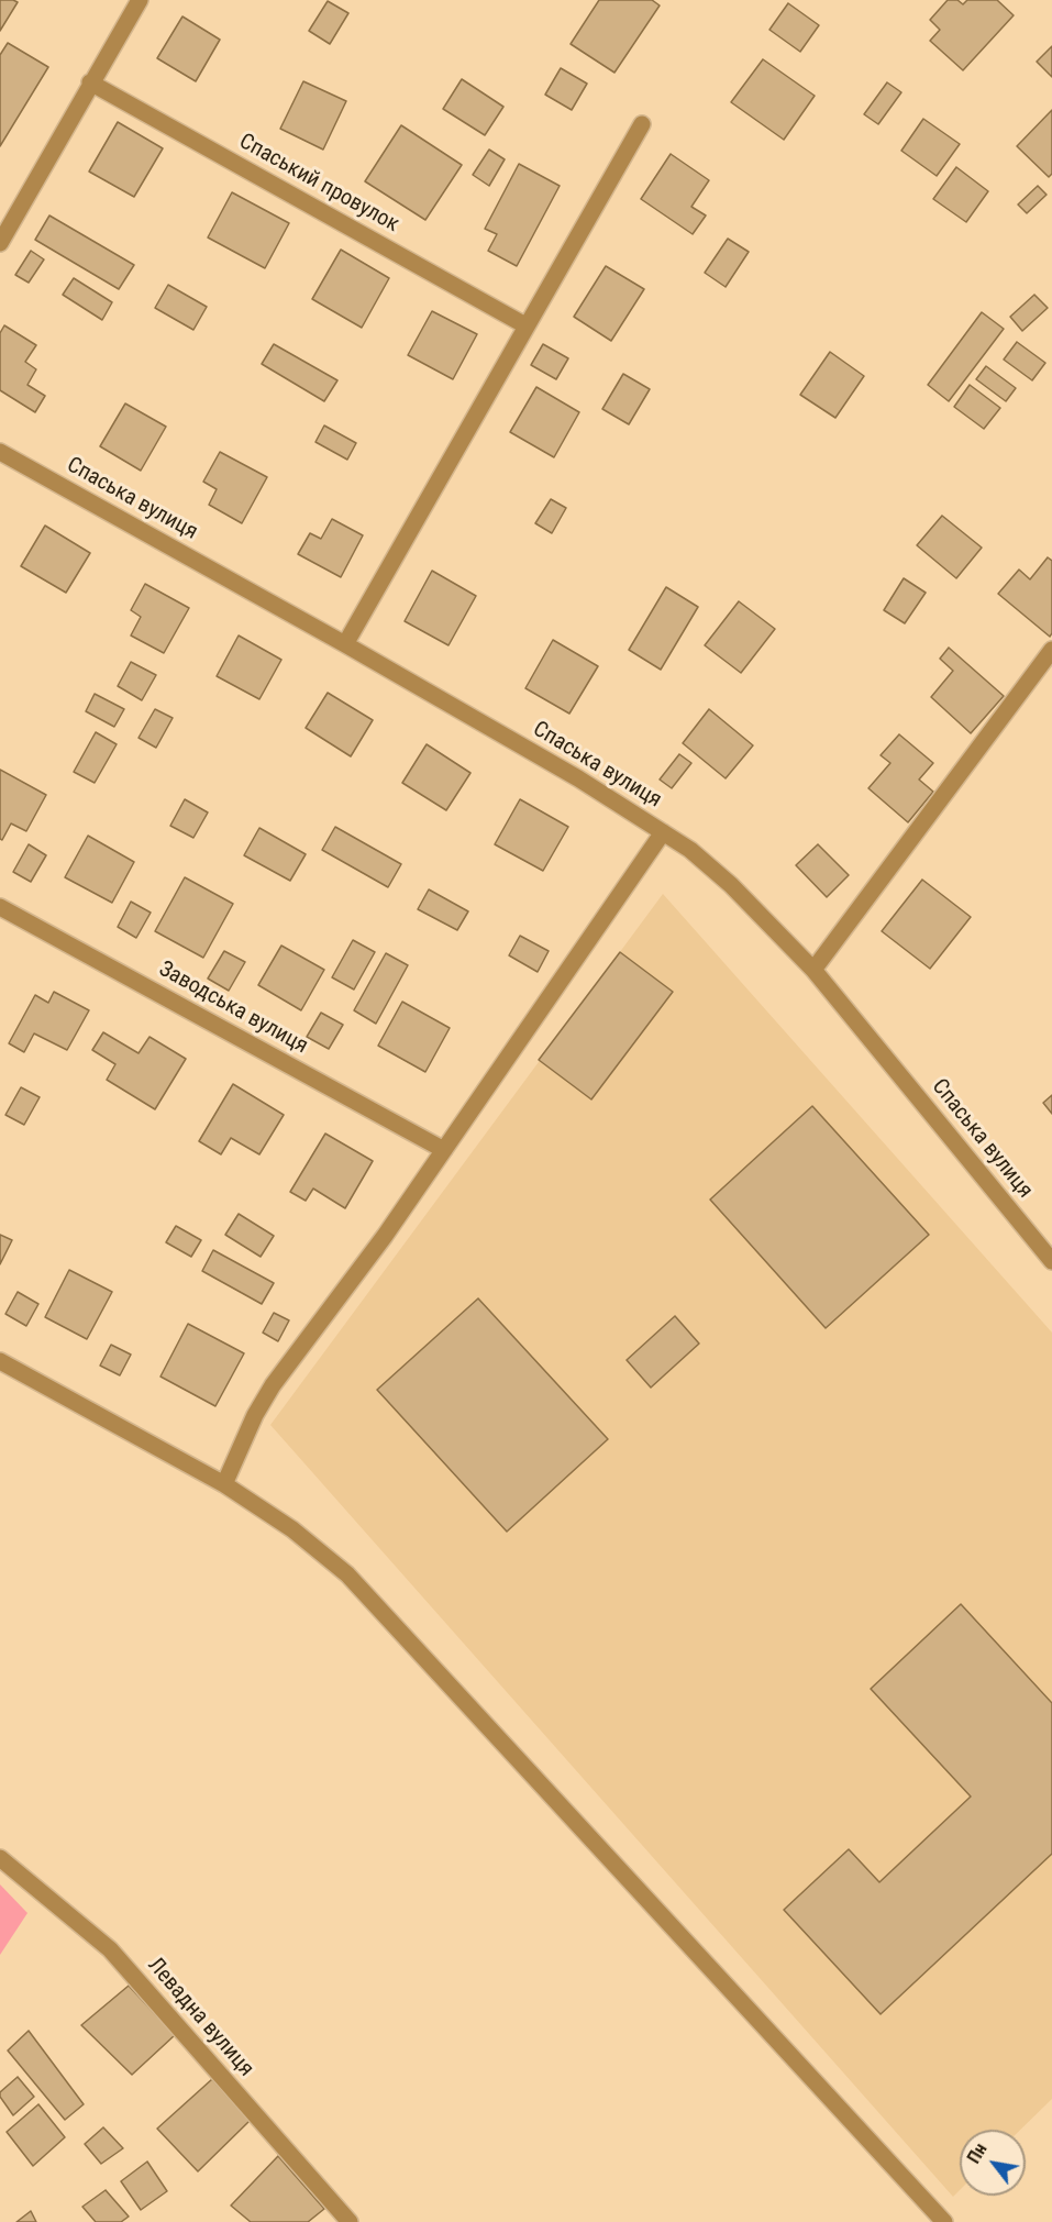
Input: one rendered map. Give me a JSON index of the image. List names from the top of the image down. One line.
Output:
{"streets":{"street":["Спаський провулок","Спаська вулиця","Заводська вулиця","Левадна вулиця"]},"north":"top left"}
